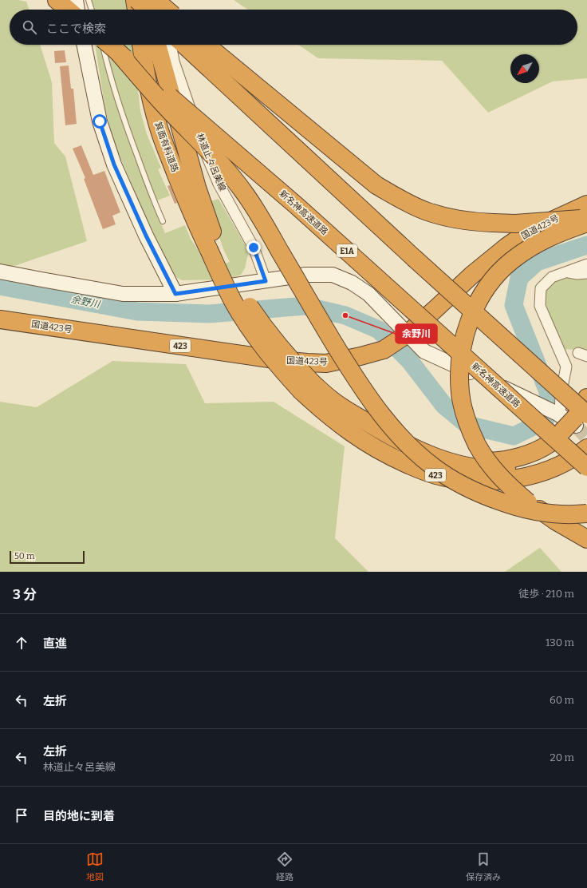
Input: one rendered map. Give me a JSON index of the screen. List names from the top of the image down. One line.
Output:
{"streets":{"highway":["箕面有料道路","新名神高速道路","国道423号","E1A","423"],"street":["林道止々呂美線"]},"crossings":[["箕面有料道路","423"]],"water":["余野川"],"places":["余野川"],"scale_bar":"50 m","north":"bottom left","page":{"search":"ここで検索","scale":"50 m","heading":["3 分","徒歩 · 210 m"],"list":[["直進","130 m"],["左折","60 m"],["左折","林道止々呂美線","20 m"],"目的地に到着"],"nav":["地図","経路","保存済み"]}}
